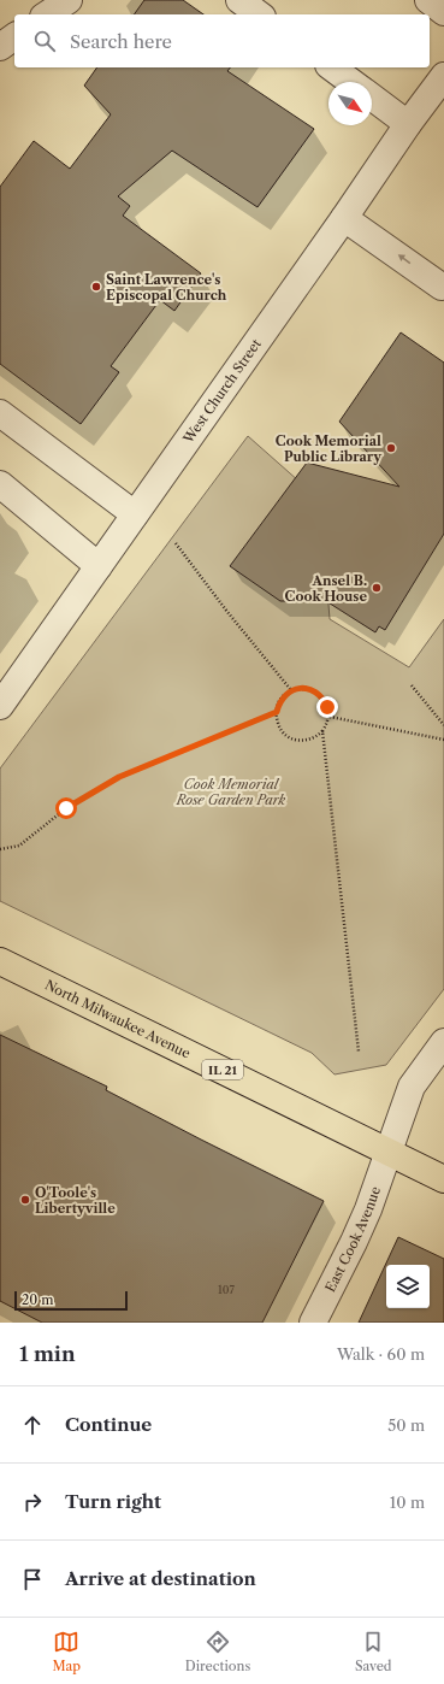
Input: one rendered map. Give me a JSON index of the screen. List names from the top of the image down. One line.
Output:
{"streets":{"main road":["North Milwaukee Avenue","IL 21"],"street":["West Church Street","East Cook Avenue"]},"crossings":[["North Milwaukee Avenue","East Cook Avenue"]],"parks":["Cook Memorial Rose Garden Park"],"places":["Saint Lawrence's Episcopal Church","Cook Memorial Public Library","Ansel B. Cook House","O'Toole's Libertyville"],"house_numbers":["107"],"scale_bar":"20 m","north":"bottom right","page":{"search":"Search here","scale":"20 m","heading":["1 min","Walk · 60 m"],"list":[["Continue","50 m"],["Turn right","10 m"],"Arrive at destination"],"nav":["Map","Directions","Saved"]}}
